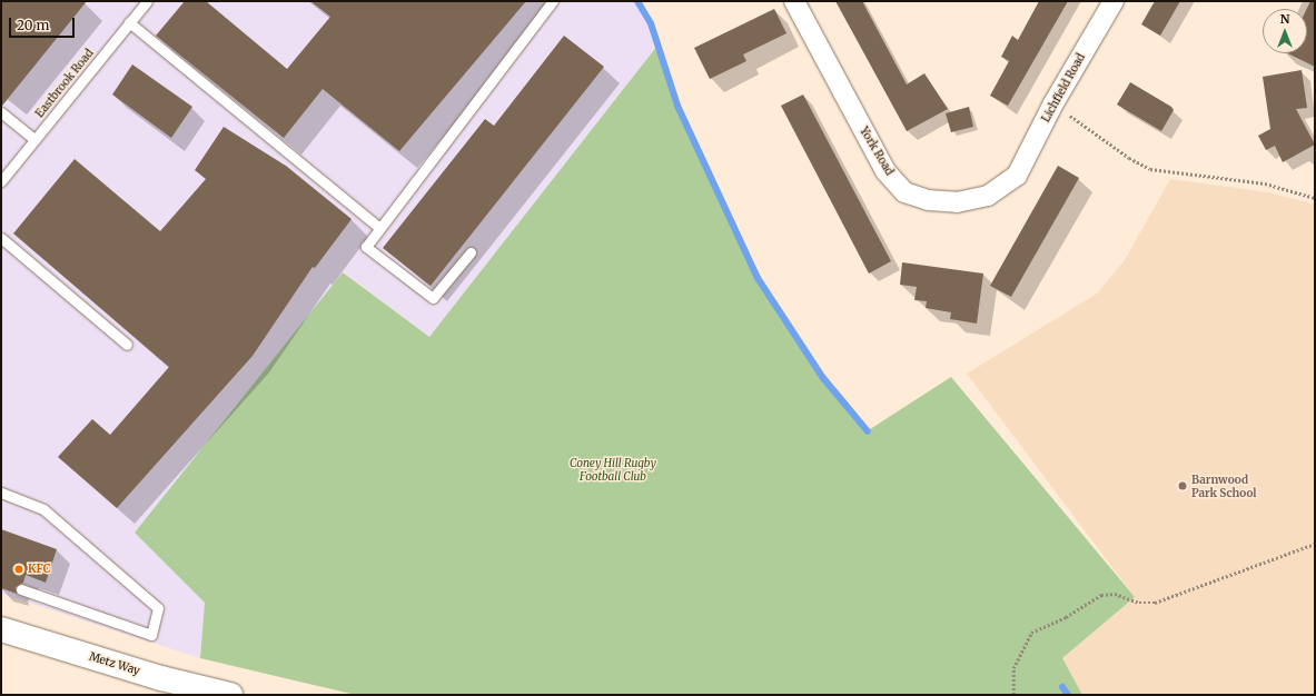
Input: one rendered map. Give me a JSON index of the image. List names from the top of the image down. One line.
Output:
{"streets":{"street":["Lichfield Road","York Road","Metz Way"],"lane":["Eastbrook Road"]},"crossings":[["Lichfield Road","York Road"]],"parks":["Coney Hill Rugby Football Club"],"places":["Barnwood Park School","KFC"],"scale_bar":"20 m","north":"top"}
